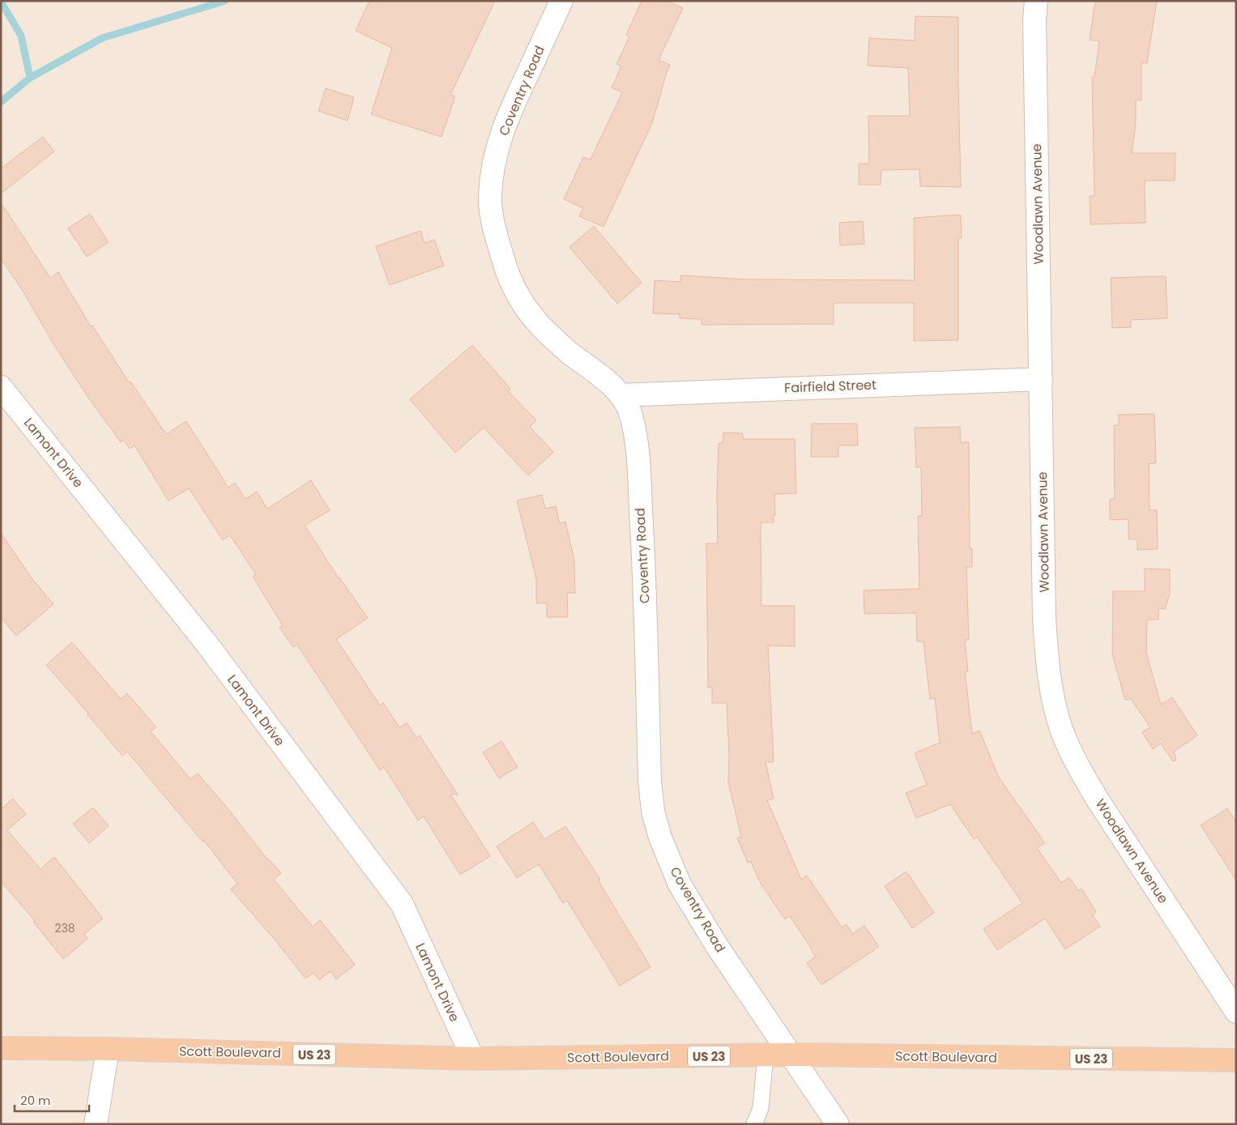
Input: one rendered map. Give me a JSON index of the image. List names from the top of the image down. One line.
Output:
{"streets":{"highway":["Scott Boulevard","US 23"],"street":["Coventry Road","Woodlawn Avenue","Fairfield Street","Lamont Drive"]},"crossings":[["Coventry Road","Fairfield Street"],["Coventry Road","Scott Boulevard"],["Woodlawn Avenue","Fairfield Street"],["Lamont Drive","Scott Boulevard"]],"house_numbers":["238"],"scale_bar":"20 m"}
